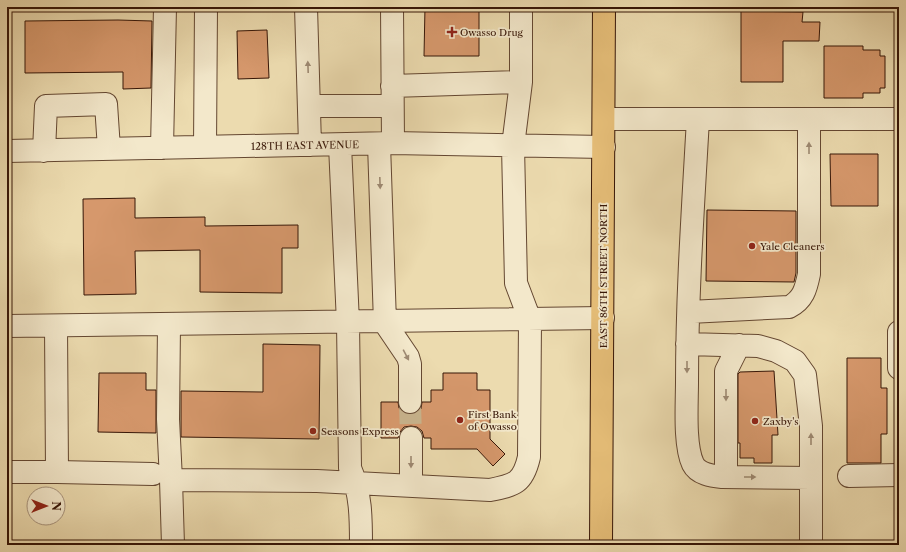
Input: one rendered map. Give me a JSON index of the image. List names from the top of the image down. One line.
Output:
{"streets":{"main road":["EAST 86TH STREET NORTH"],"street":["128TH EAST AVENUE"]},"crossings":[["128TH EAST AVENUE","EAST 86TH STREET NORTH"]],"places":{"health":["Owasso Drug"],"other":["Yale Cleaners","First Bank of Owasso","Zaxby's","Seasons Express"]},"north":"right"}
